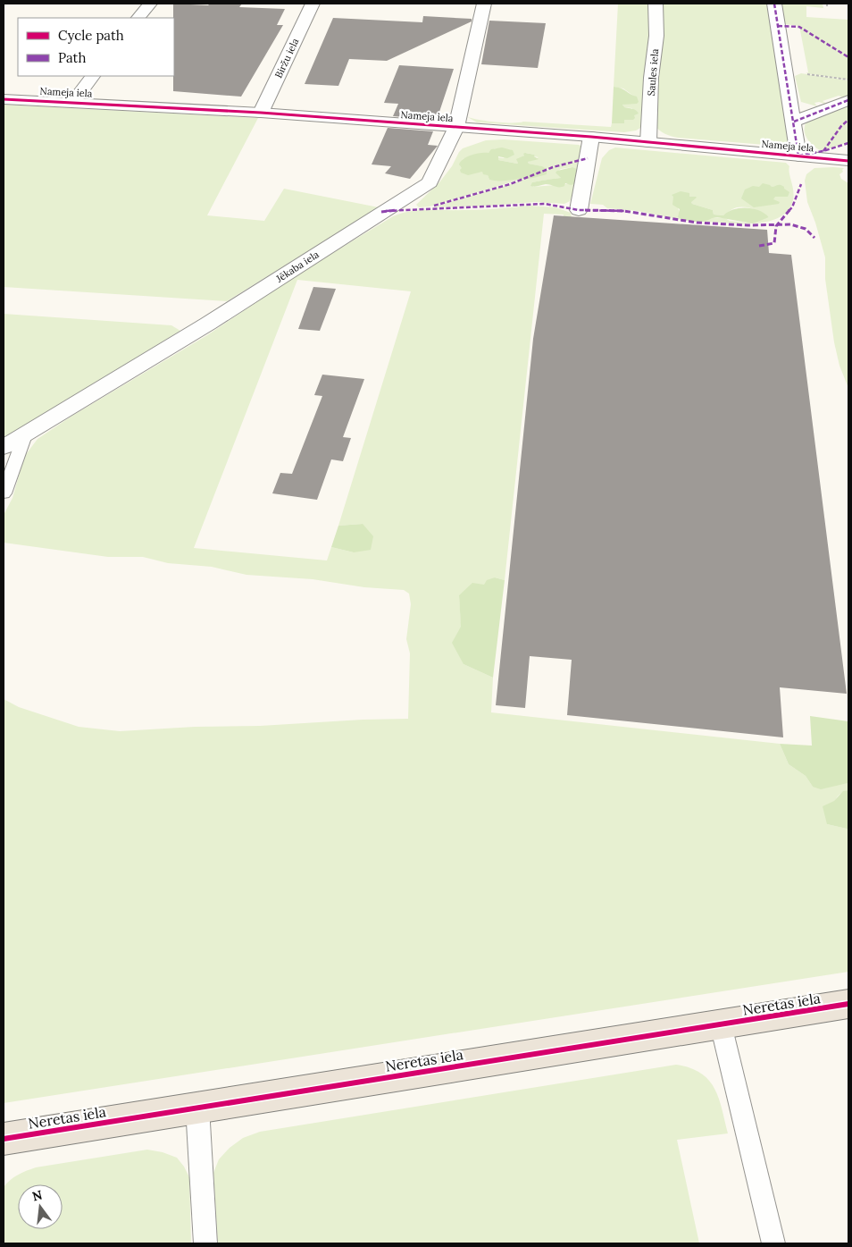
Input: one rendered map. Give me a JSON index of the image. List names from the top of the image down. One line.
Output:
{"streets":{"main road":["Neretas iela"],"street":["Biržu iela","Saules iela","Nameja iela","Jēkaba iela"]},"crossings":[["Biržu iela","Nameja iela"],["Saules iela","Nameja iela"],["Nameja iela","Jēkaba iela"]],"legend":["Cycle path","Path"],"north":"top"}
